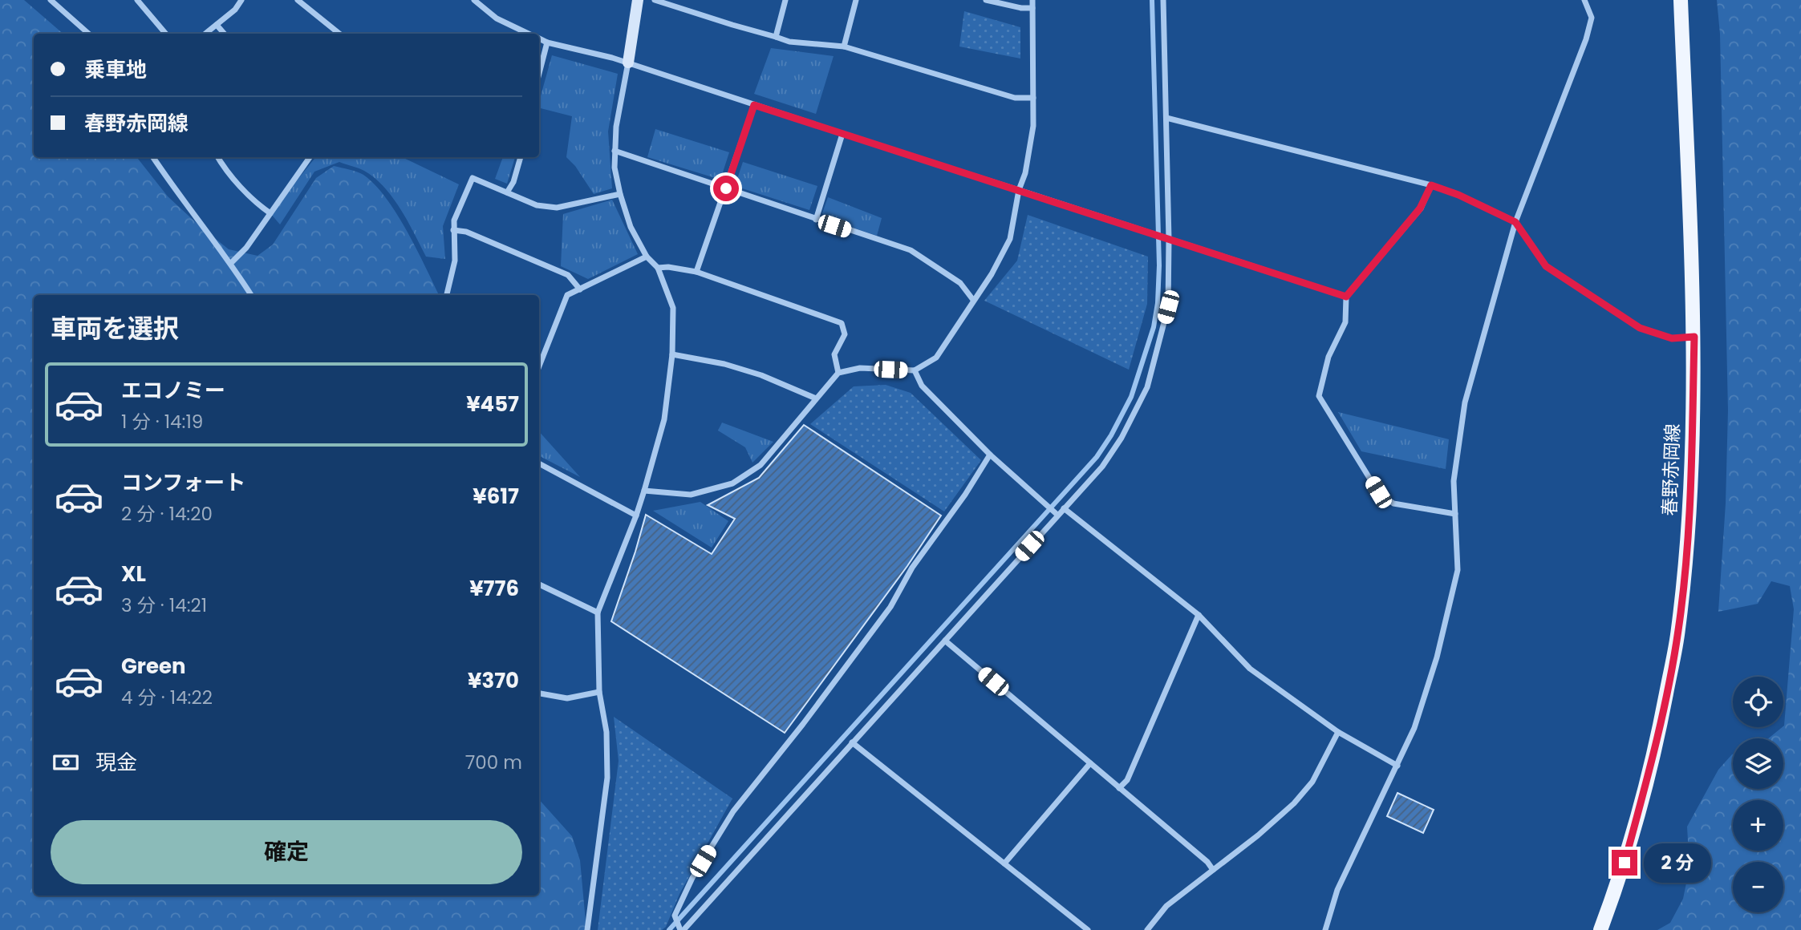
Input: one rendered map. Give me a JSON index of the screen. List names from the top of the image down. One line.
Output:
{"streets":{"main road":["春野赤岡線"]},"page":{"banner":["乗車地","春野赤岡線"],"heading":"車両を選択","list":[{"name":"エコノミー","note":"1 分 · 14:19","value":"¥457"},{"name":"コンフォート","note":"2 分 · 14:20","value":"¥617"},{"name":"XL","note":"3 分 · 14:21","value":"¥776"},{"name":"Green","note":"4 分 · 14:22","value":"¥370"}],"map_buttons":["+","−"],"pay":["現金","700 m"],"buttons":"確定","bubble":"2 分"}}
